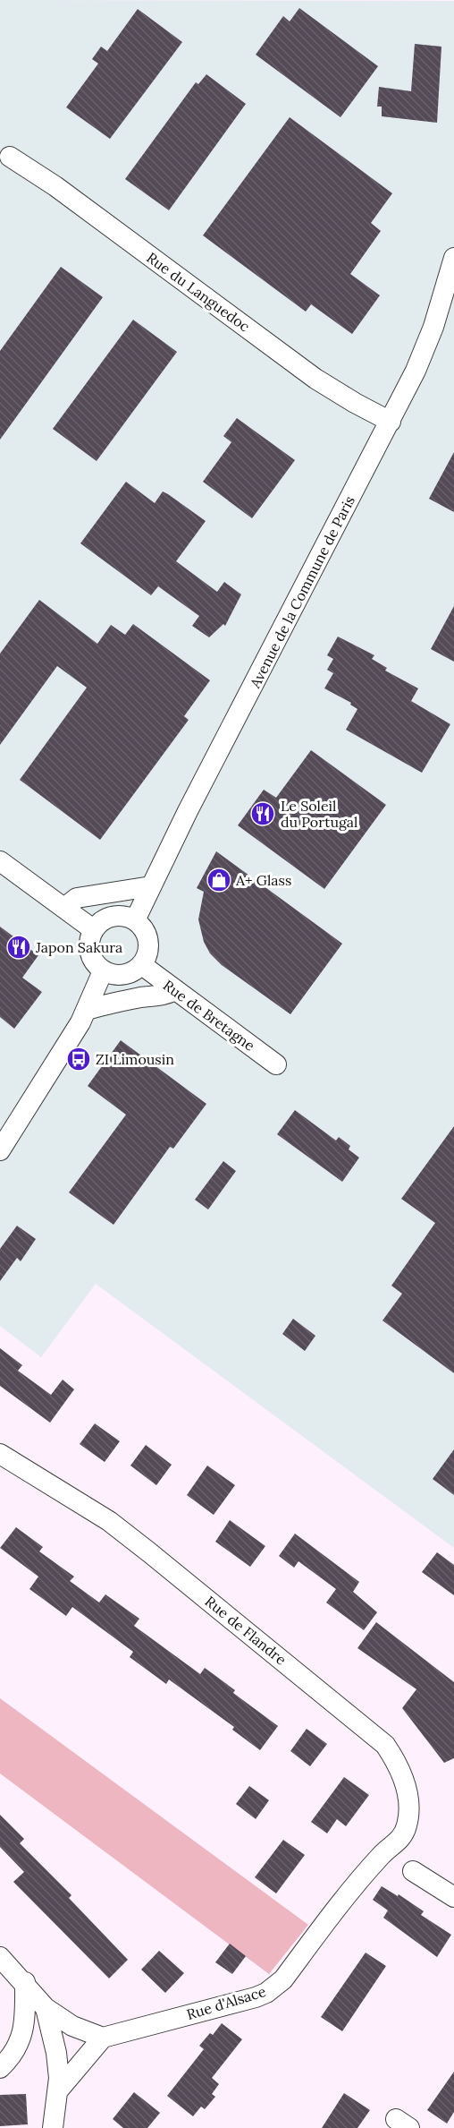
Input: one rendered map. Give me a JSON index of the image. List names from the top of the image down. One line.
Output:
{"streets":{"street":["Rue du Languedoc","Avenue de la Commune de Paris","Rue de Bretagne","Rue de Flandre","Rue d'Alsace"]},"crossings":[["Rue du Languedoc","Avenue de la Commune de Paris"],["Avenue de la Commune de Paris","Rue de Bretagne"],["Rue de Flandre","Rue d'Alsace"]],"places":{"restaurant":["Le Soleil du Portugal","Japon Sakura"],"shop":["A+ Glass"],"bus stop":["ZI Limousin"]}}
